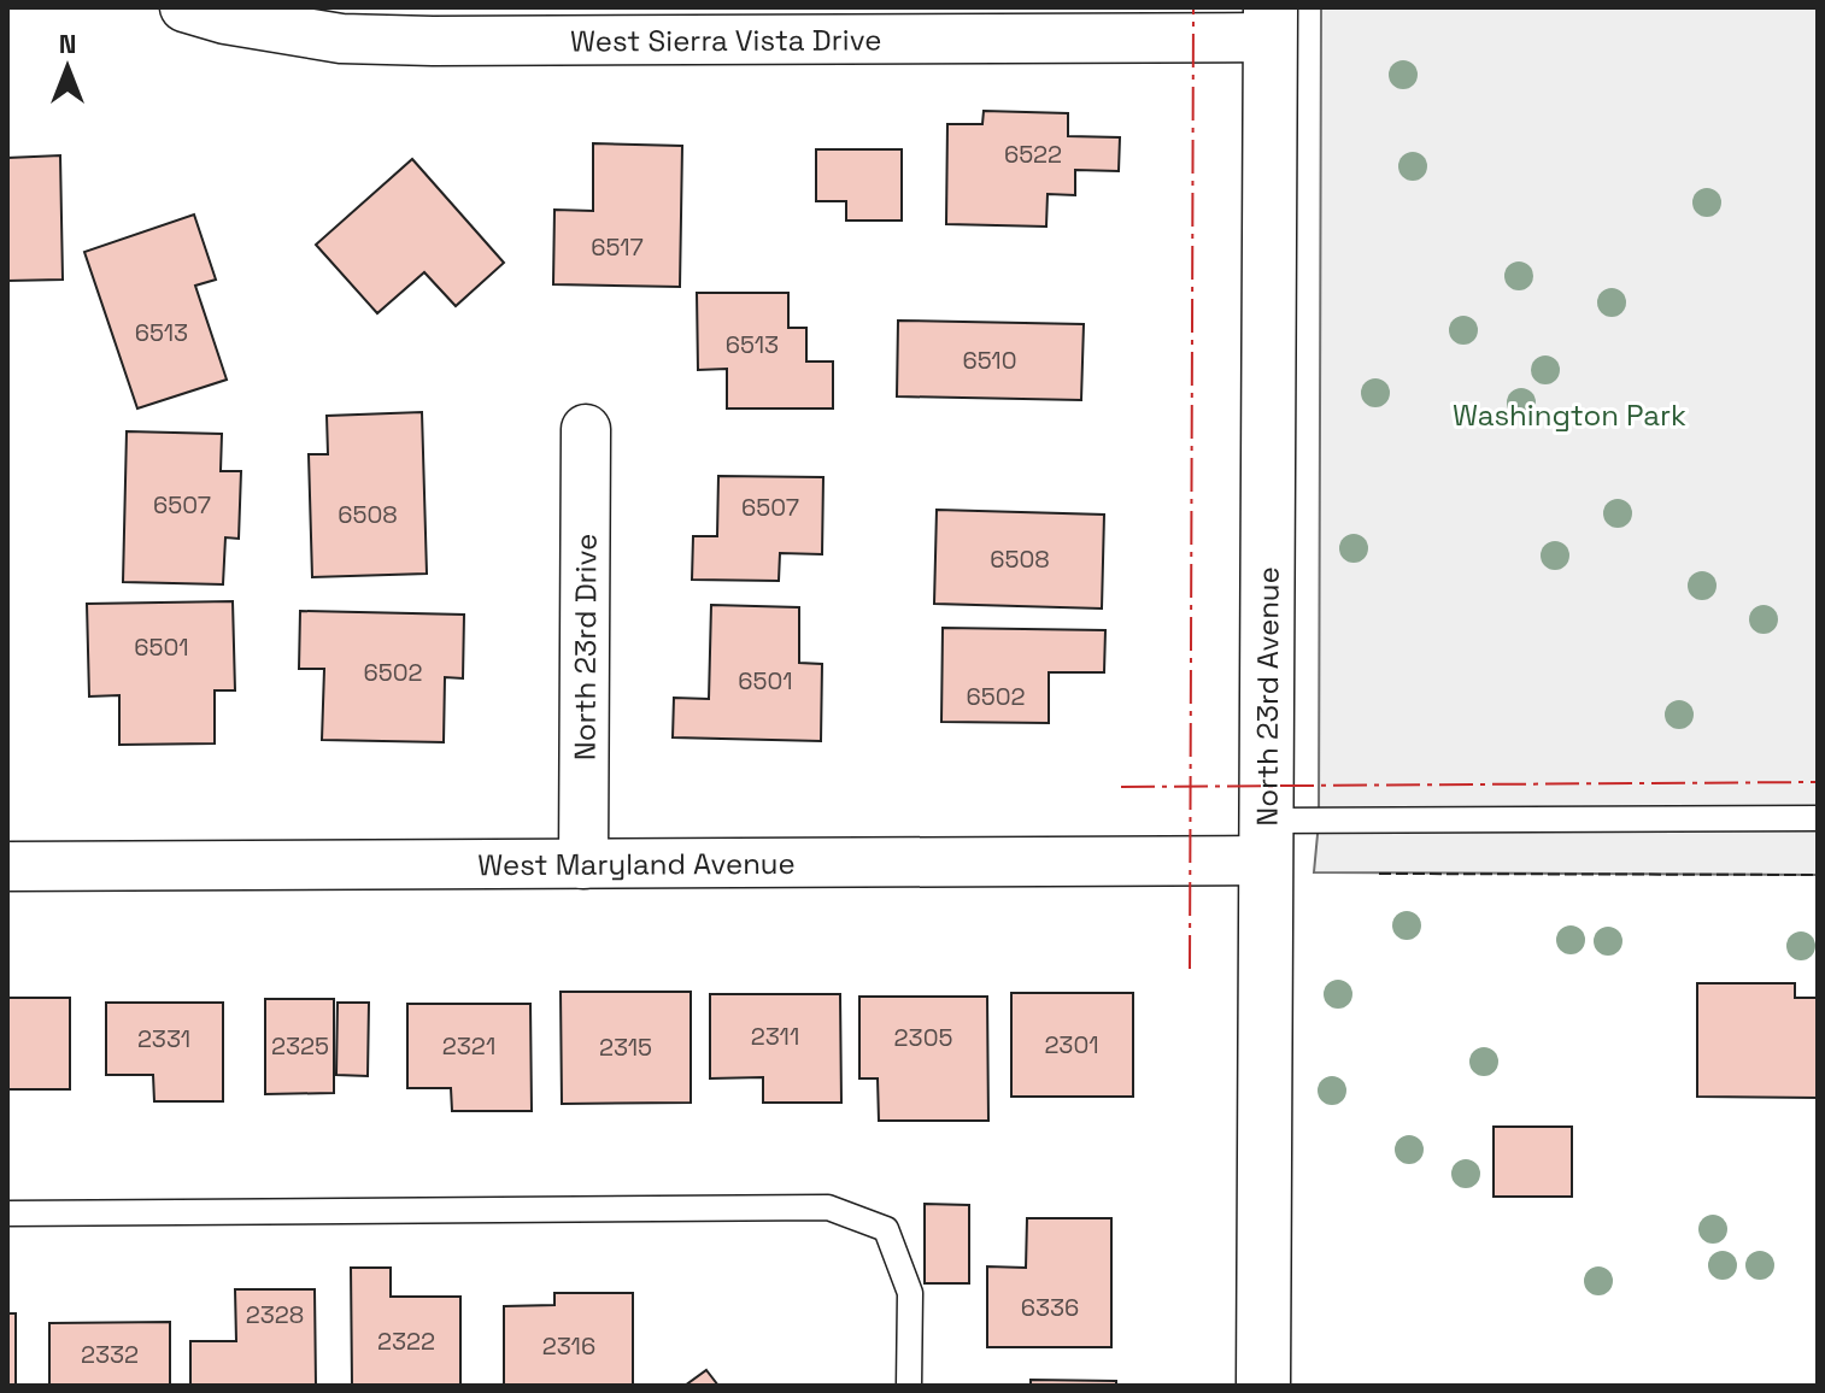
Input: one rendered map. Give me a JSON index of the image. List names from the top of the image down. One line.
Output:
{"streets":{"street":["West Sierra Vista Drive","North 23rd Drive","North 23rd Avenue","West Maryland Avenue"]},"crossings":[["West Sierra Vista Drive","North 23rd Avenue"],["North 23rd Drive","West Maryland Avenue"],["North 23rd Avenue","West Maryland Avenue"]],"parks":["Washington Park"],"house_numbers":["6522","6517","6513","6513","6510","6507","6507","6508","6508","6501","6502","6501","6502","2311","2305","2331","2301","2325","2321","2315","6336","2328","2322","2316","2332"],"north":"top"}
